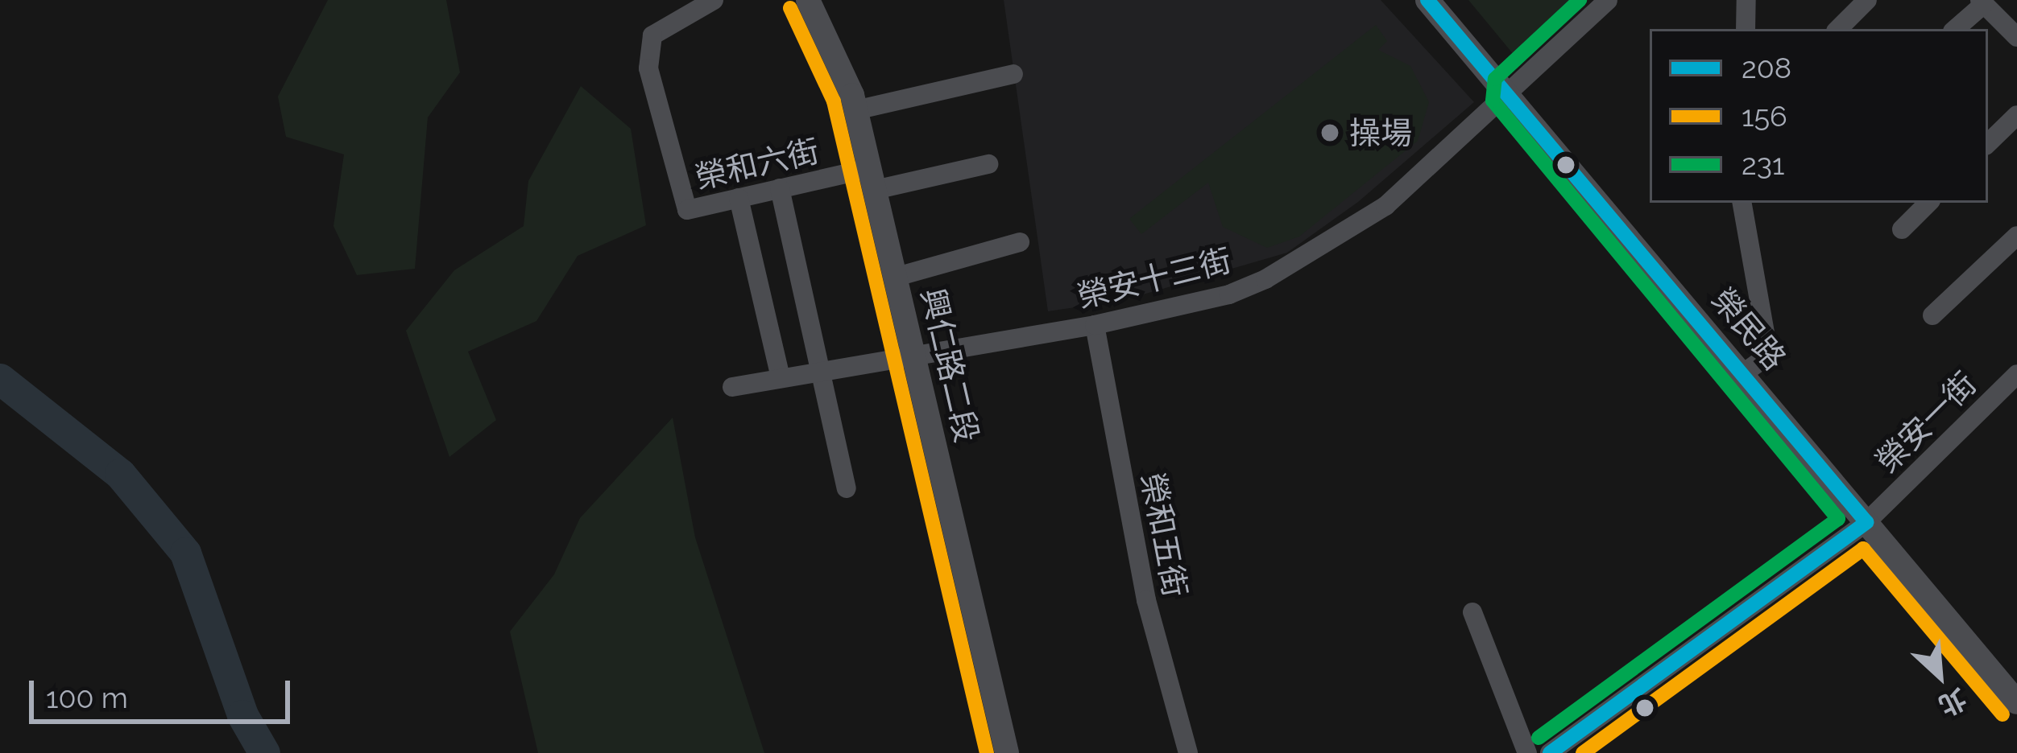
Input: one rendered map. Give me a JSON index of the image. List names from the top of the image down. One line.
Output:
{"streets":{"street":["榮和六街","榮安十三街","榮民路","興仁路二段","榮安一街","榮和五街"]},"crossings":[["榮和六街","興仁路二段"],["榮安十三街","榮民路"],["榮安十三街","興仁路二段"],["榮安十三街","榮和五街"],["榮民路","榮安一街"]],"places":["操場"],"lines":["transit line 208","transit line 231","transit line 156"],"legend":["208","156","231"],"scale_bar":"100 m","north":"bottom right"}
